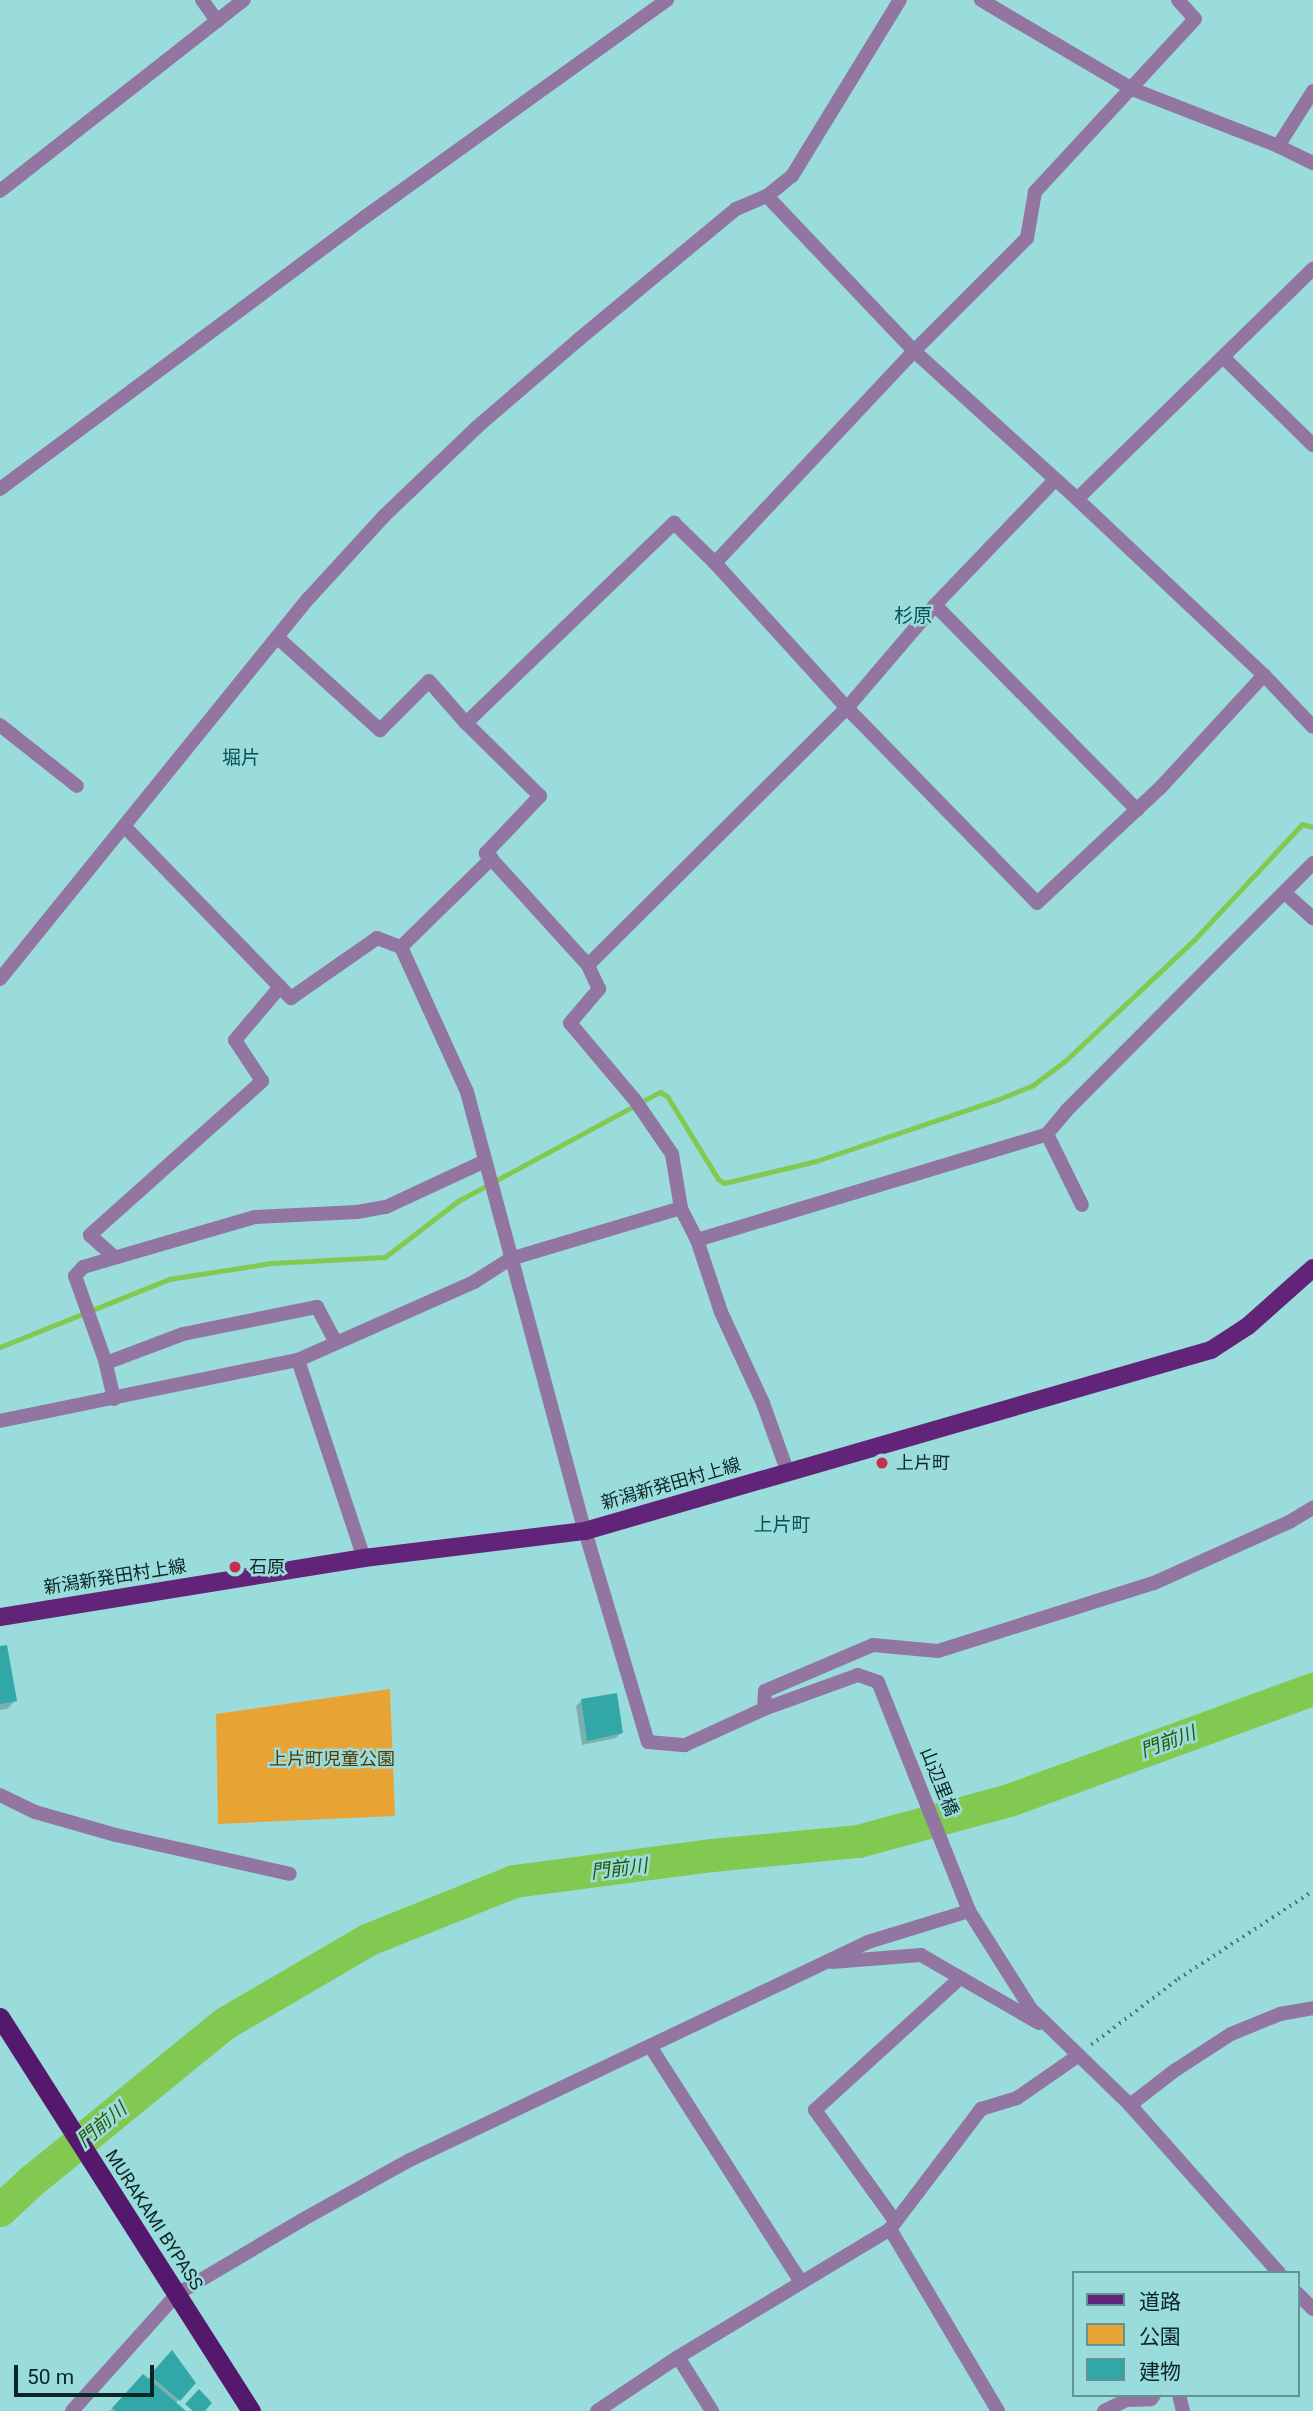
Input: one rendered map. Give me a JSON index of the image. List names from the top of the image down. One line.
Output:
{"streets":{"highway":["MURAKAMI BYPASS"],"main road":["新潟新発田村上線"],"street":["山辺里橋"]},"districts":["杉原","堀片","上片町"],"water":["門前川"],"parks":["上片町児童公園"],"places":["上片町","石原"],"legend":["道路","公園","建物"],"scale_bar":"50 m"}
